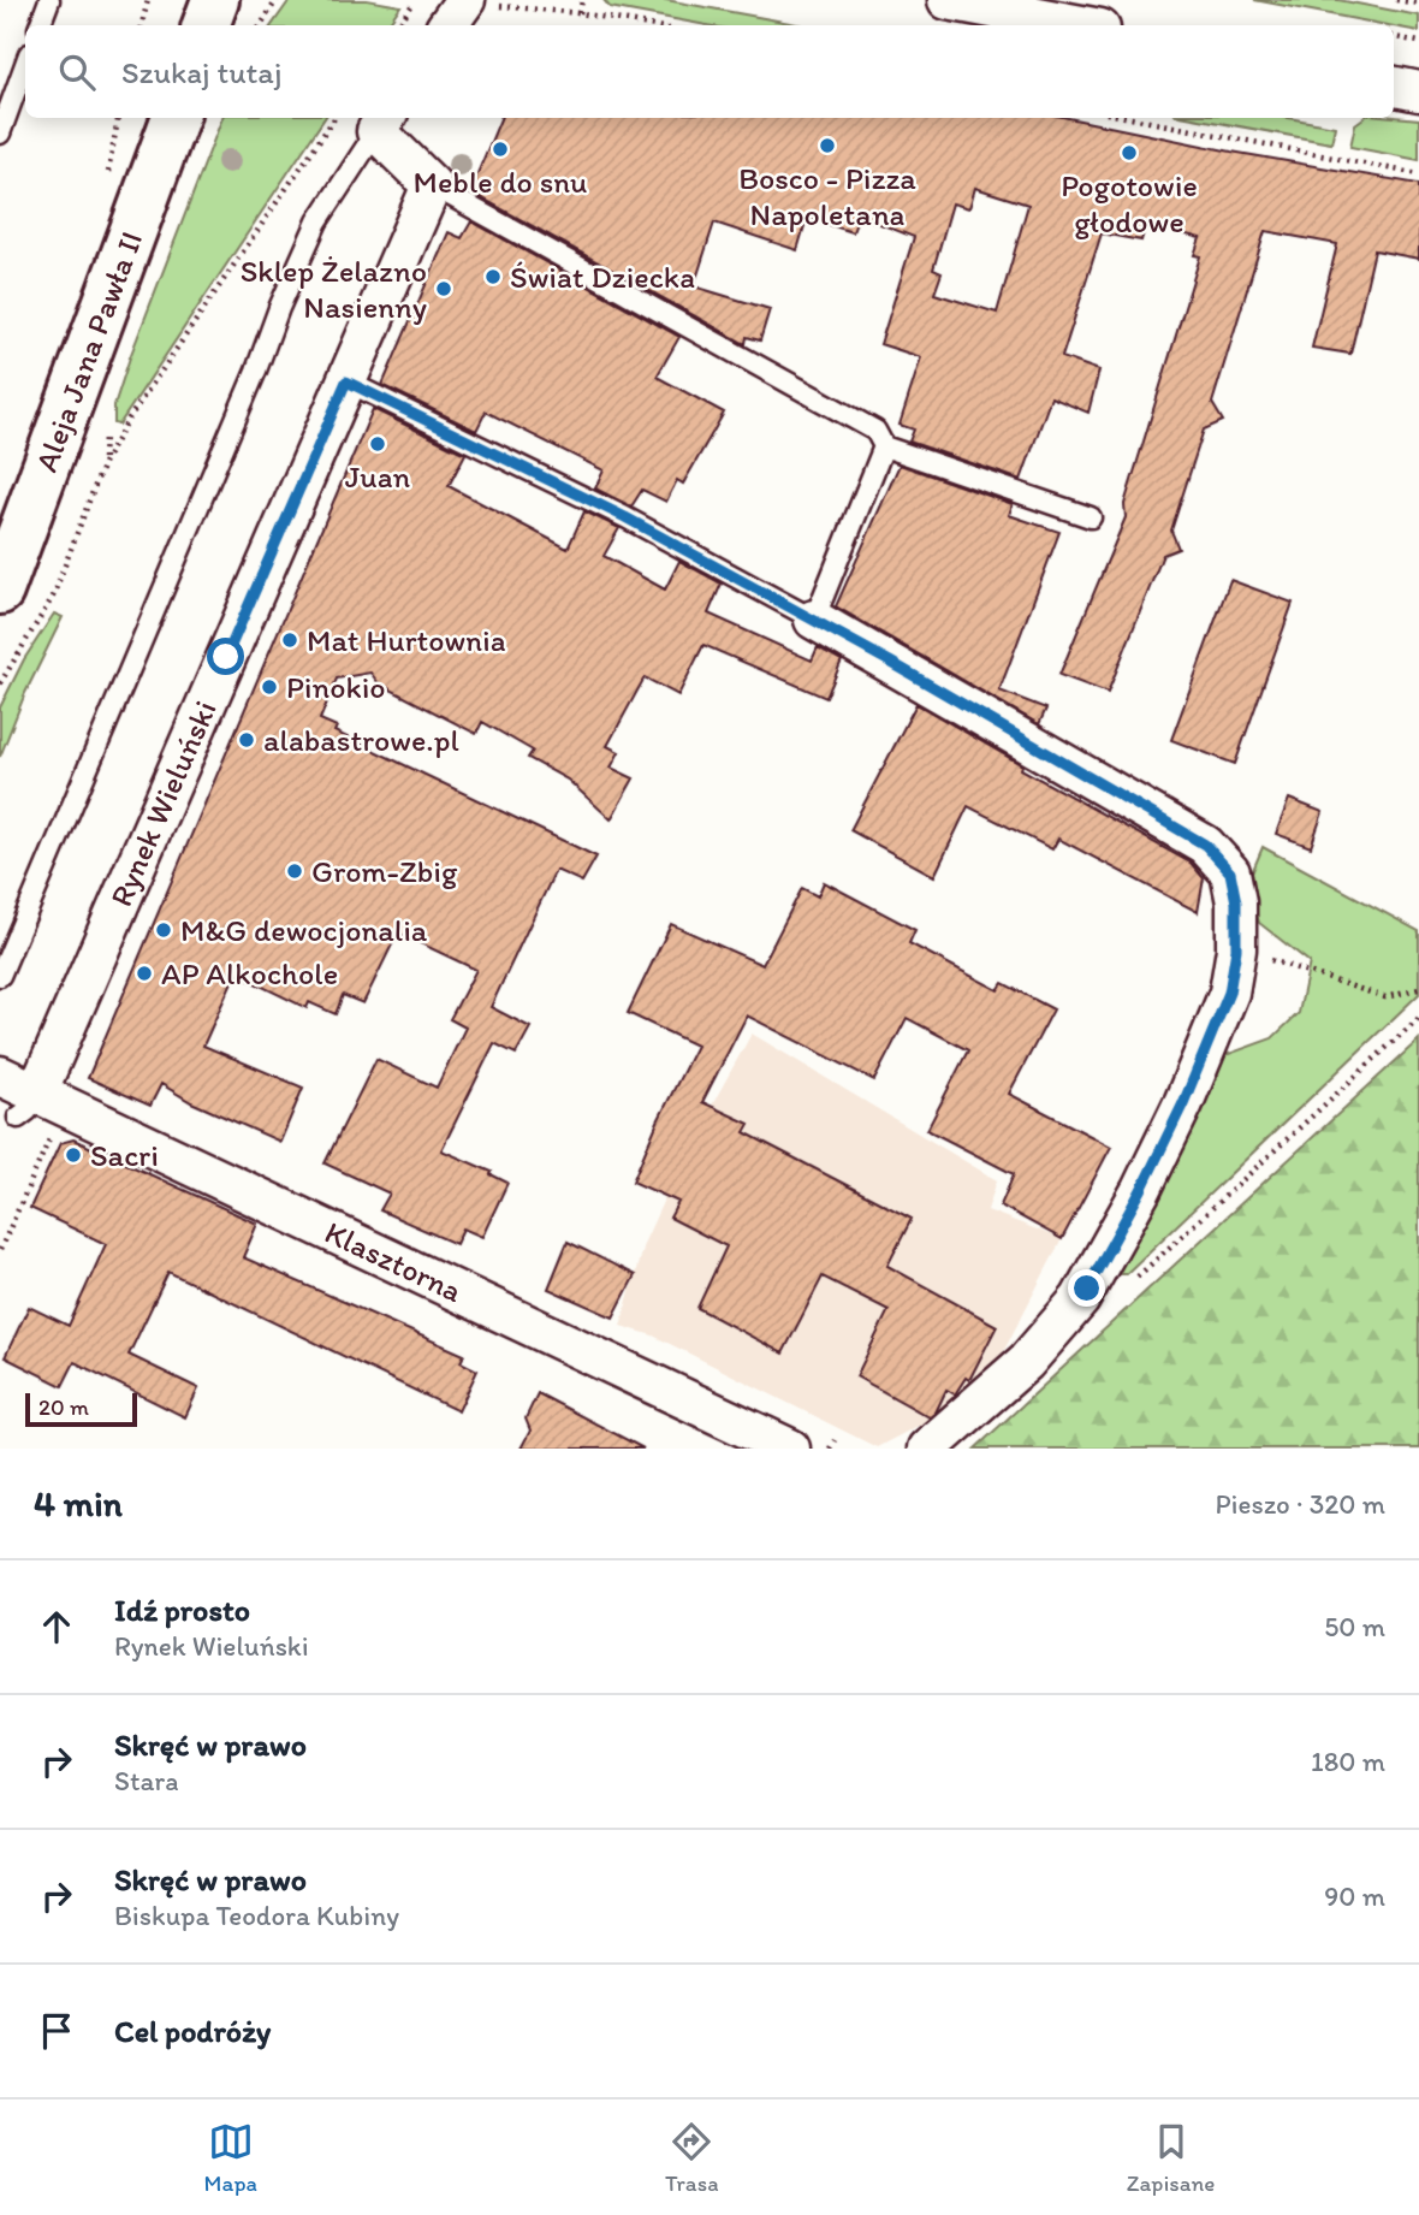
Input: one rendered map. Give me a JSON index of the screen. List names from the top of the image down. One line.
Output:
{"streets":{"street":["Aleja Jana Pawła II","Rynek Wieluński","Klasztorna"]},"crossings":[["Rynek Wieluński","Klasztorna"]],"places":["Bosco - Pizza Napoletana","Meble do snu","Pogotowie głodowe","Świat Dziecka","Sklep Żelazno Nasienny","Juan","Mat Hurtownia","Pinokio","alabastrowe.pl","Grom-Zbig","M&G dewocjonalia","AP Alkochole","Sacri"],"scale_bar":"20 m","page":{"search":"Szukaj tutaj","scale":"20 m","heading":["4 min","Pieszo · 320 m"],"list":[["Idź prosto","Rynek Wieluński","50 m"],["Skręć w prawo","Stara","180 m"],["Skręć w prawo","Biskupa Teodora Kubiny","90 m"],"Cel podróży"],"nav":["Mapa","Trasa","Zapisane"]}}
